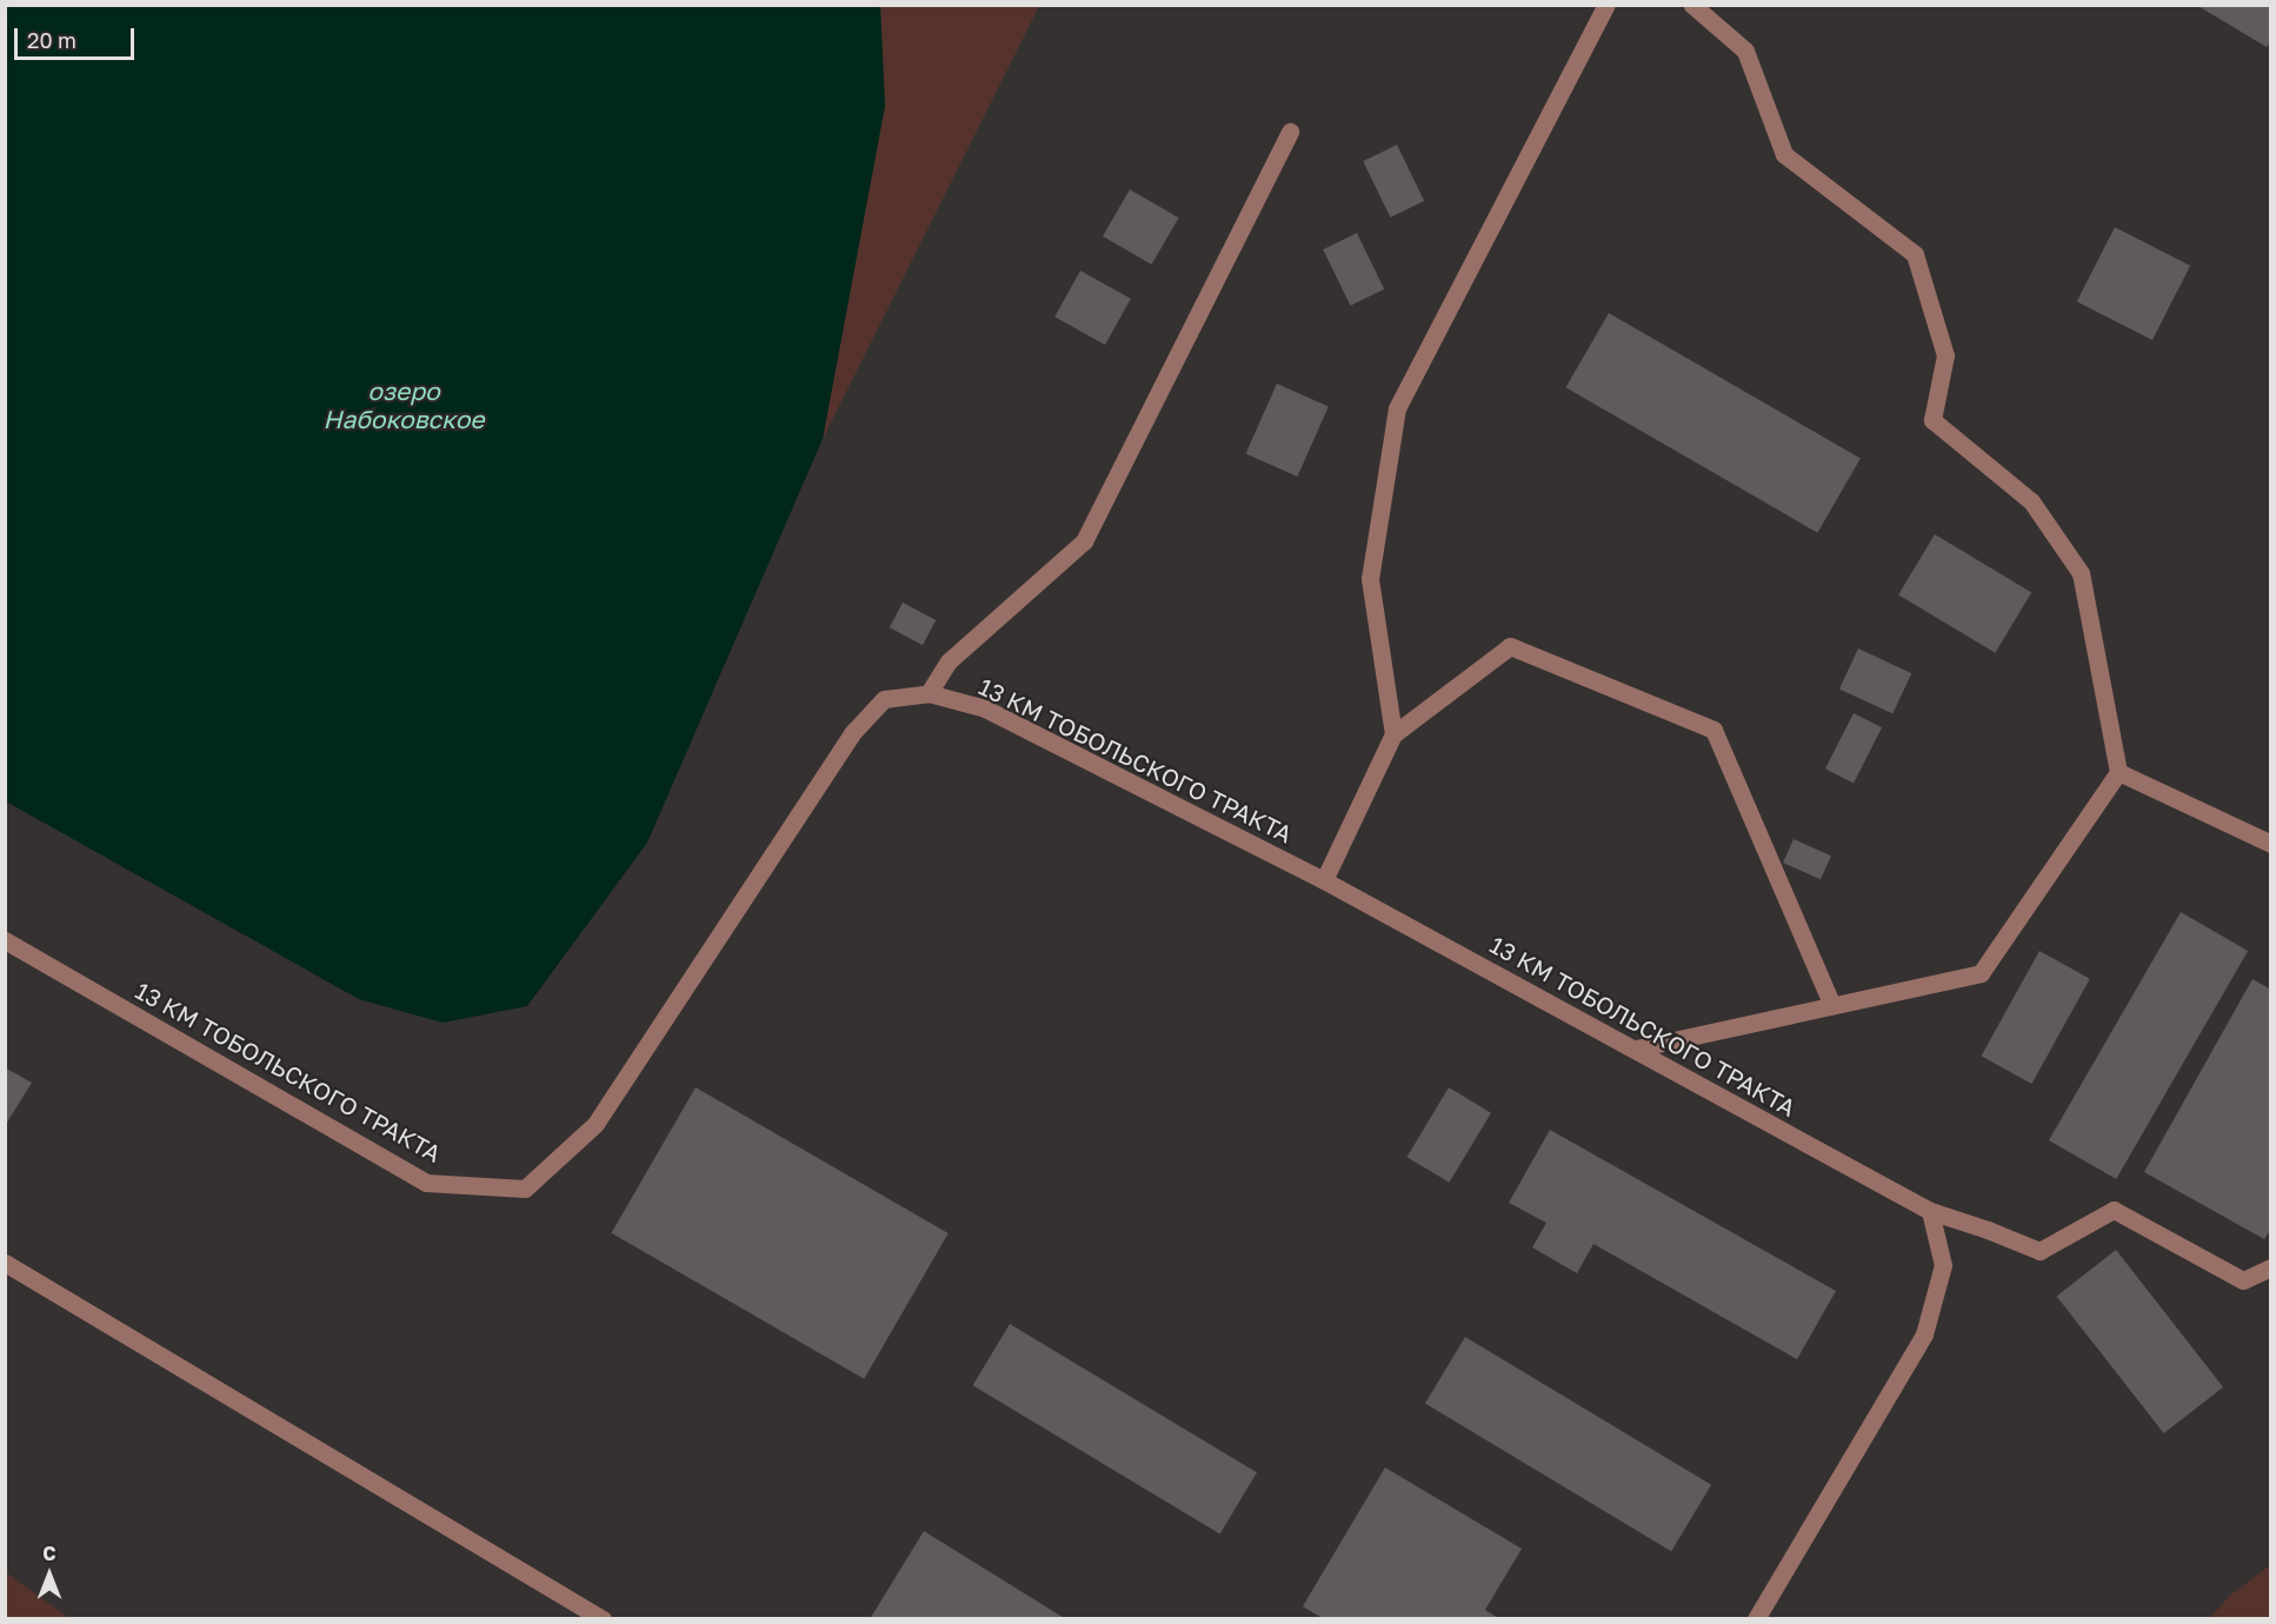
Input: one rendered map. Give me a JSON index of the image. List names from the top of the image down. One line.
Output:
{"streets":{"street":["13 КМ ТОБОЛЬСКОГО ТРАКТА"]},"water":["озеро Набоковское"],"scale_bar":"20 m","north":"top"}
